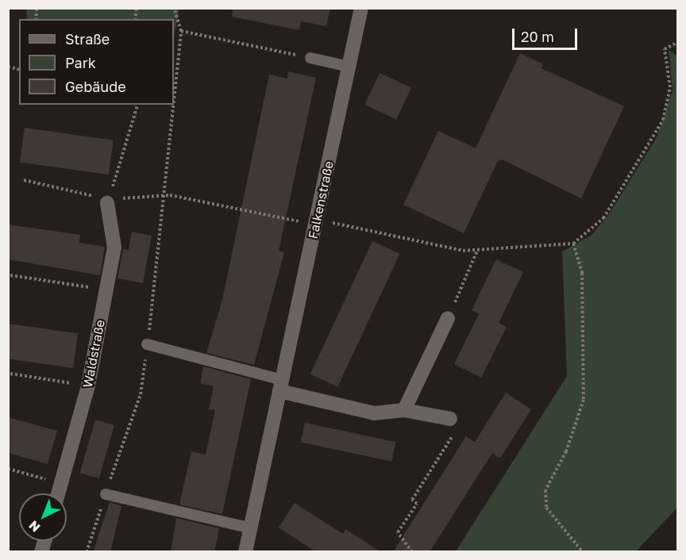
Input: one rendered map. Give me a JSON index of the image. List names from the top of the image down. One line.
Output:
{"streets":{"street":["Falkenstraße","Waldstraße"]},"legend":["Straße","Park","Gebäude"],"scale_bar":"20 m","north":"bottom left"}
